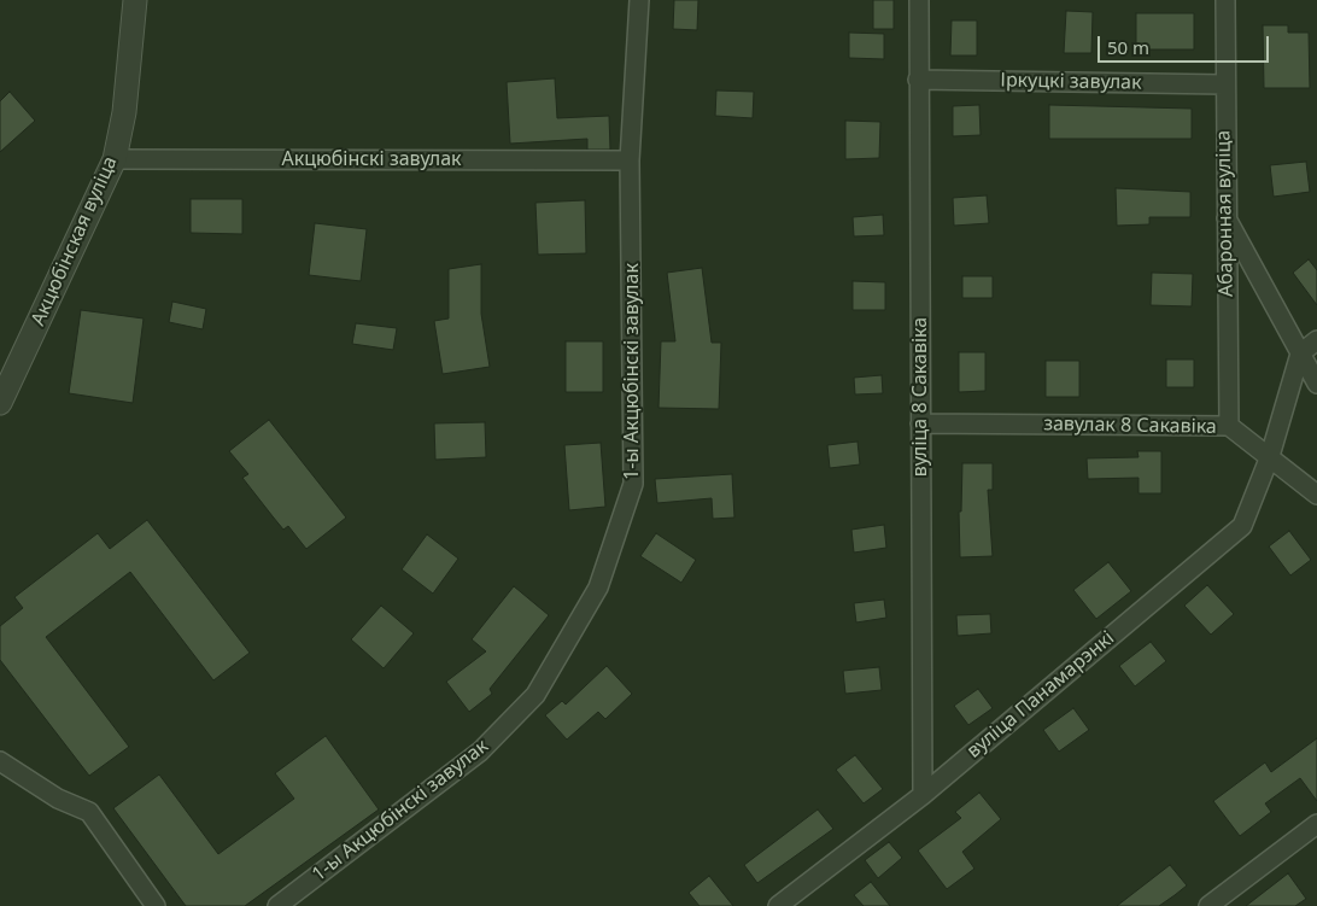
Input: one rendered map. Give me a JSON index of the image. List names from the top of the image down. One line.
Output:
{"streets":{"street":["Іркуцкі завулак","Акцюбінскі завулак","Абаронная вуліца","Акцюбінская вуліца","1-ы Акцюбінскі завулак","вуліца 8 Сакавіка","завулак 8 Сакавіка","вуліца Панамарэнкі"]},"crossings":[["Іркуцкі завулак","Абаронная вуліца"],["Іркуцкі завулак","вуліца 8 Сакавіка"],["Акцюбінскі завулак","Акцюбінская вуліца"],["Акцюбінскі завулак","1-ы Акцюбінскі завулак"],["Абаронная вуліца","завулак 8 Сакавіка"],["вуліца 8 Сакавіка","завулак 8 Сакавіка"],["вуліца 8 Сакавіка","вуліца Панамарэнкі"],["завулак 8 Сакавіка","вуліца Панамарэнкі"]],"scale_bar":"50 m"}
